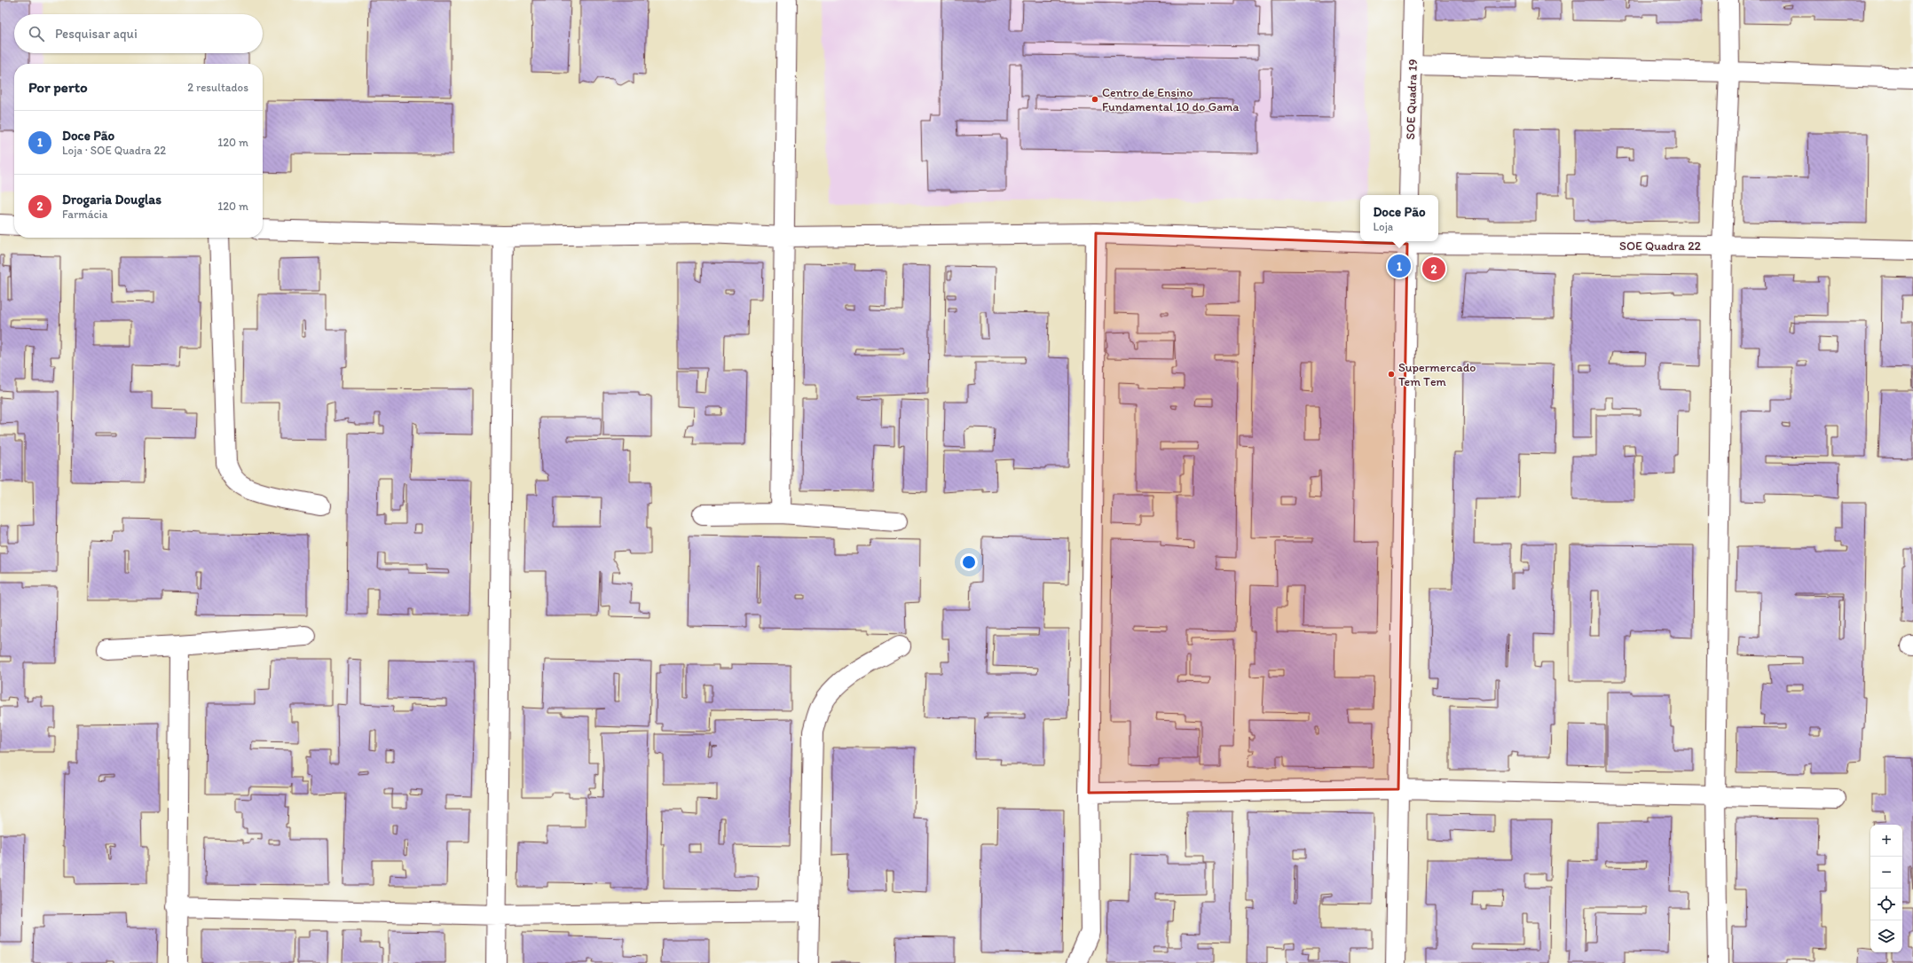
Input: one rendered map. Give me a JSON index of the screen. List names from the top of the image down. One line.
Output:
{"streets":{"street":["SOE Quadra 19","SOE Quadra 22"]},"places":["Centro de Ensino Fundamental 10 do Gama","Supermercado Tem Tem"],"page":{"search":"Pesquisar aqui","heading":["Por perto","2 resultados"],"list":[{"mark":"1","name":"Doce Pão","note":"Loja · SOE Quadra 22","value":"120 m"},{"mark":"2","name":"Drogaria Douglas","note":"Farmácia","value":"120 m"}],"popup":["Doce Pão","Loja"],"pins":["1","2"],"map_buttons":["+","−"]}}
